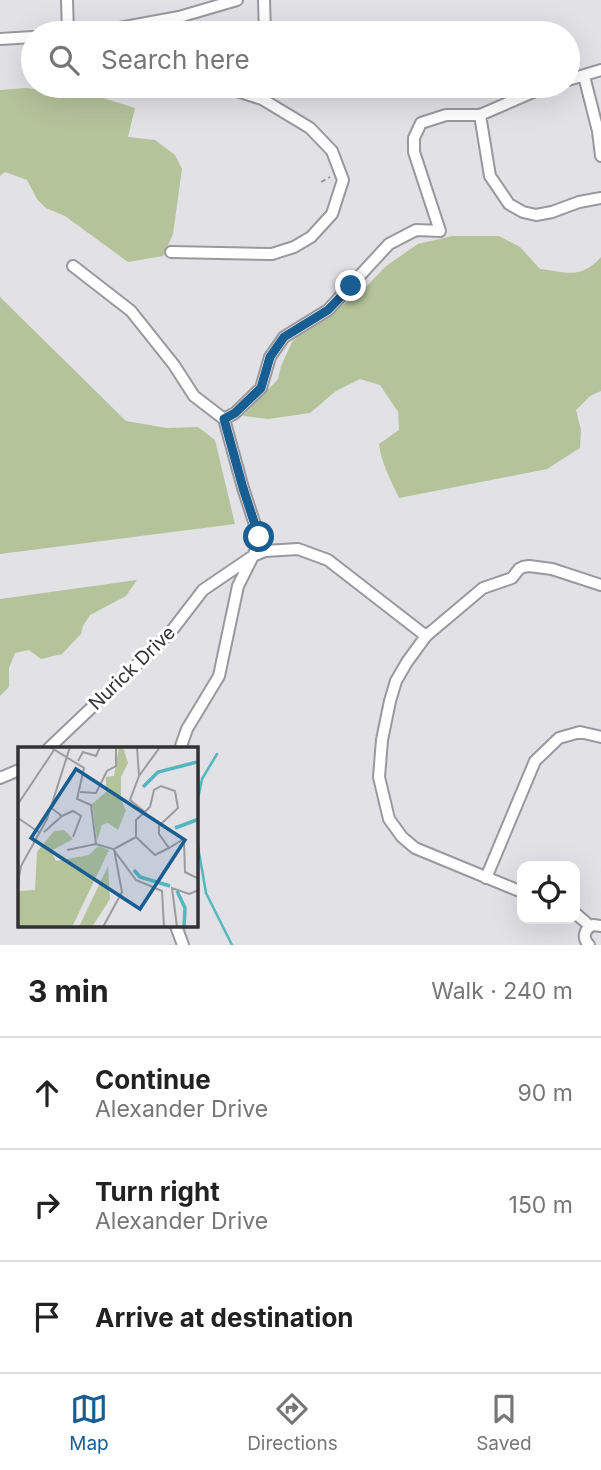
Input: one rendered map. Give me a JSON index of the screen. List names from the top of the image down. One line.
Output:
{"streets":{"street":["Nurick Drive"]},"page":{"search":"Search here","heading":["3 min","Walk · 240 m"],"list":[["Continue","Alexander Drive","90 m"],["Turn right","Alexander Drive","150 m"],"Arrive at destination"],"nav":["Map","Directions","Saved"]}}
